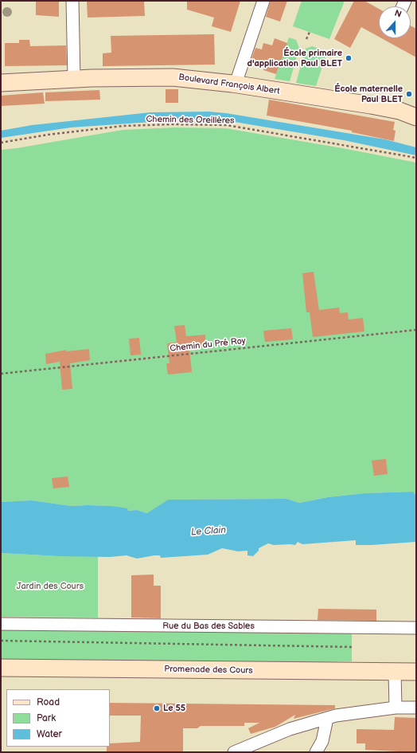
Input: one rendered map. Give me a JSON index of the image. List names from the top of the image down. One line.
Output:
{"streets":{"main road":["Boulevard François Albert","Promenade des Cours"],"street":["Rue du Bas des Sables"],"path":["Chemin des Oreillères","Chemin du Pré Roy"]},"water":["Le Clain"],"parks":["Jardin des Cours"],"places":["École primaire d'application Paul BLET","École maternelle Paul BLET","Le 55"],"legend":["Road","Park","Water"],"north":"top"}
